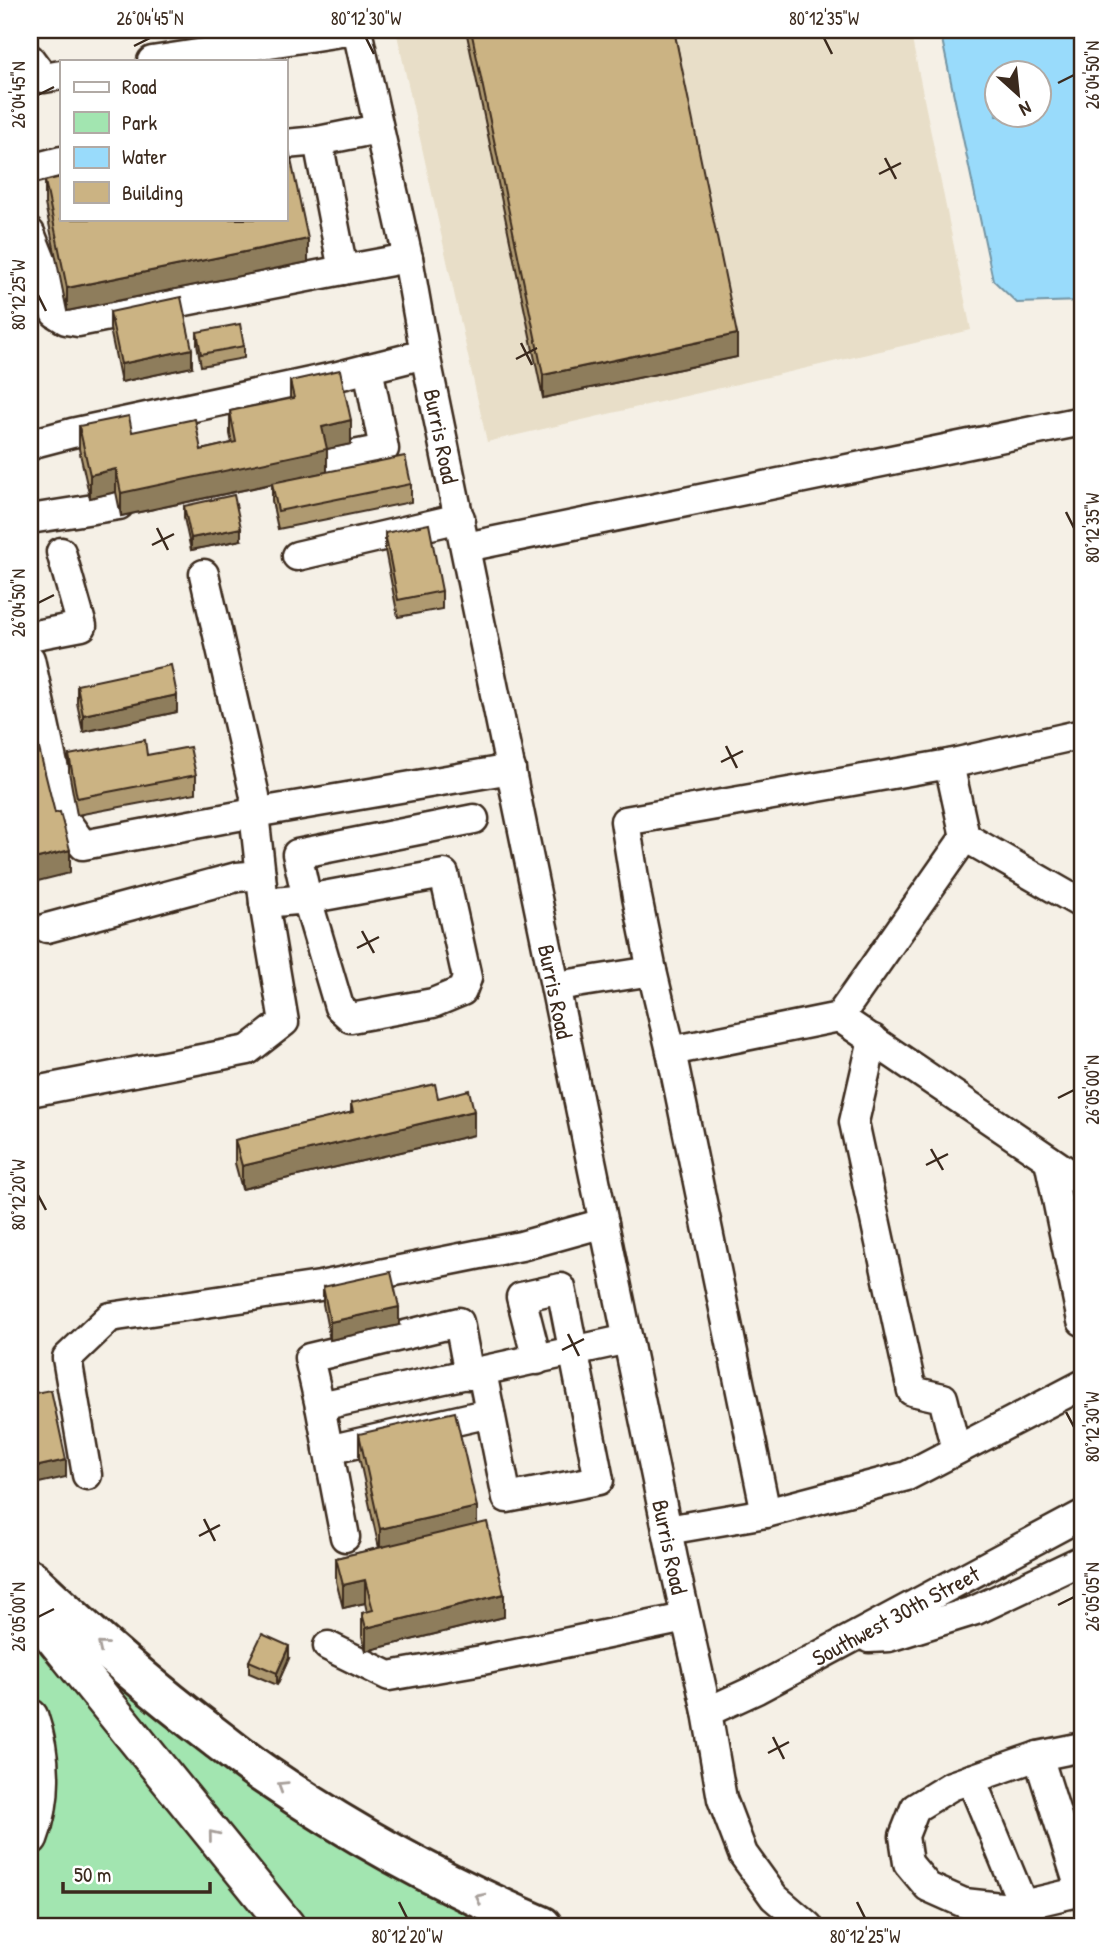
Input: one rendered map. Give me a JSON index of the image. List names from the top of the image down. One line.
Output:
{"streets":{"street":["Burris Road","Southwest 30th Street"]},"crossings":[["Burris Road","Southwest 30th Street"]],"legend":["Road","Park","Water","Building"],"scale_bar":"50 m","north":"bottom right","coordinates":["26°04'45\"N","80°12'30\"W","80°12'35\"W","26°04'50\"N","80°12'25\"W","26°05'00\"N","80°12'20\"W","26°05'05\"N"]}
